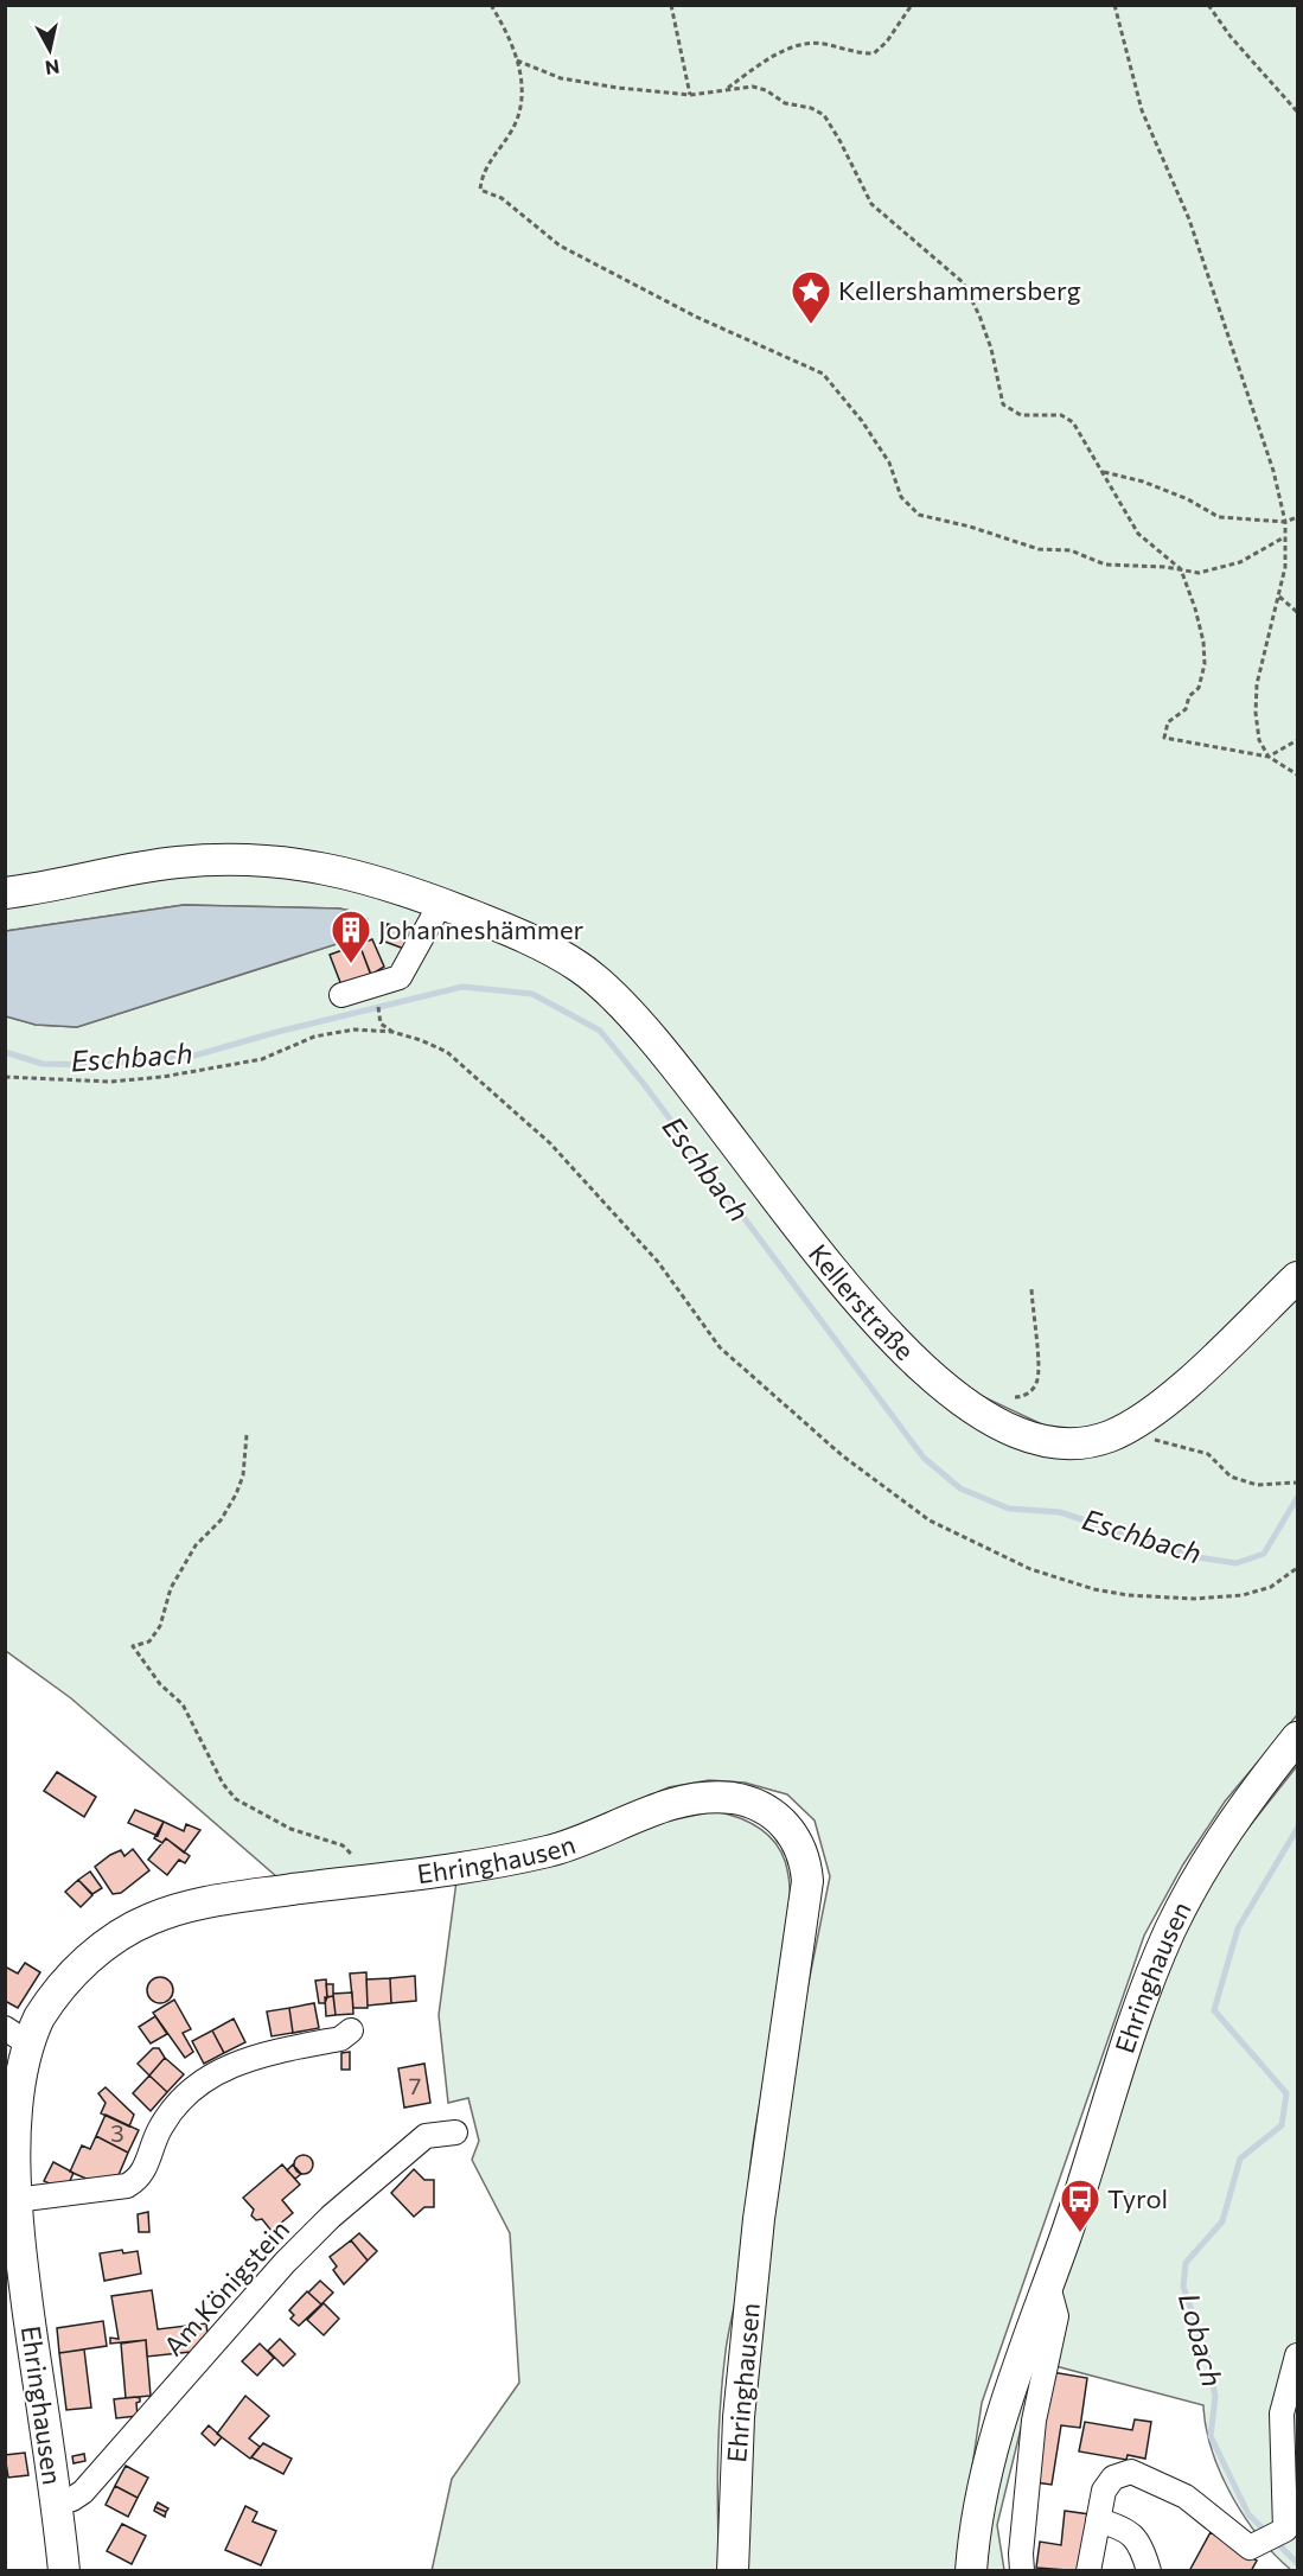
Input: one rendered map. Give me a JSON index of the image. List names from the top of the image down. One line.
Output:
{"streets":{"main road":["Kellerstraße","Ehringhausen"],"street":["Am Königstein"]},"crossings":[["Ehringhausen","Am Königstein"]],"water":["Eschbach","Lobach"],"places":{"place":["Kellershammersberg"],"building":["Johanneshämmer"],"bus stop":["Tyrol"]},"house_numbers":["7","3"],"north":"bottom"}
